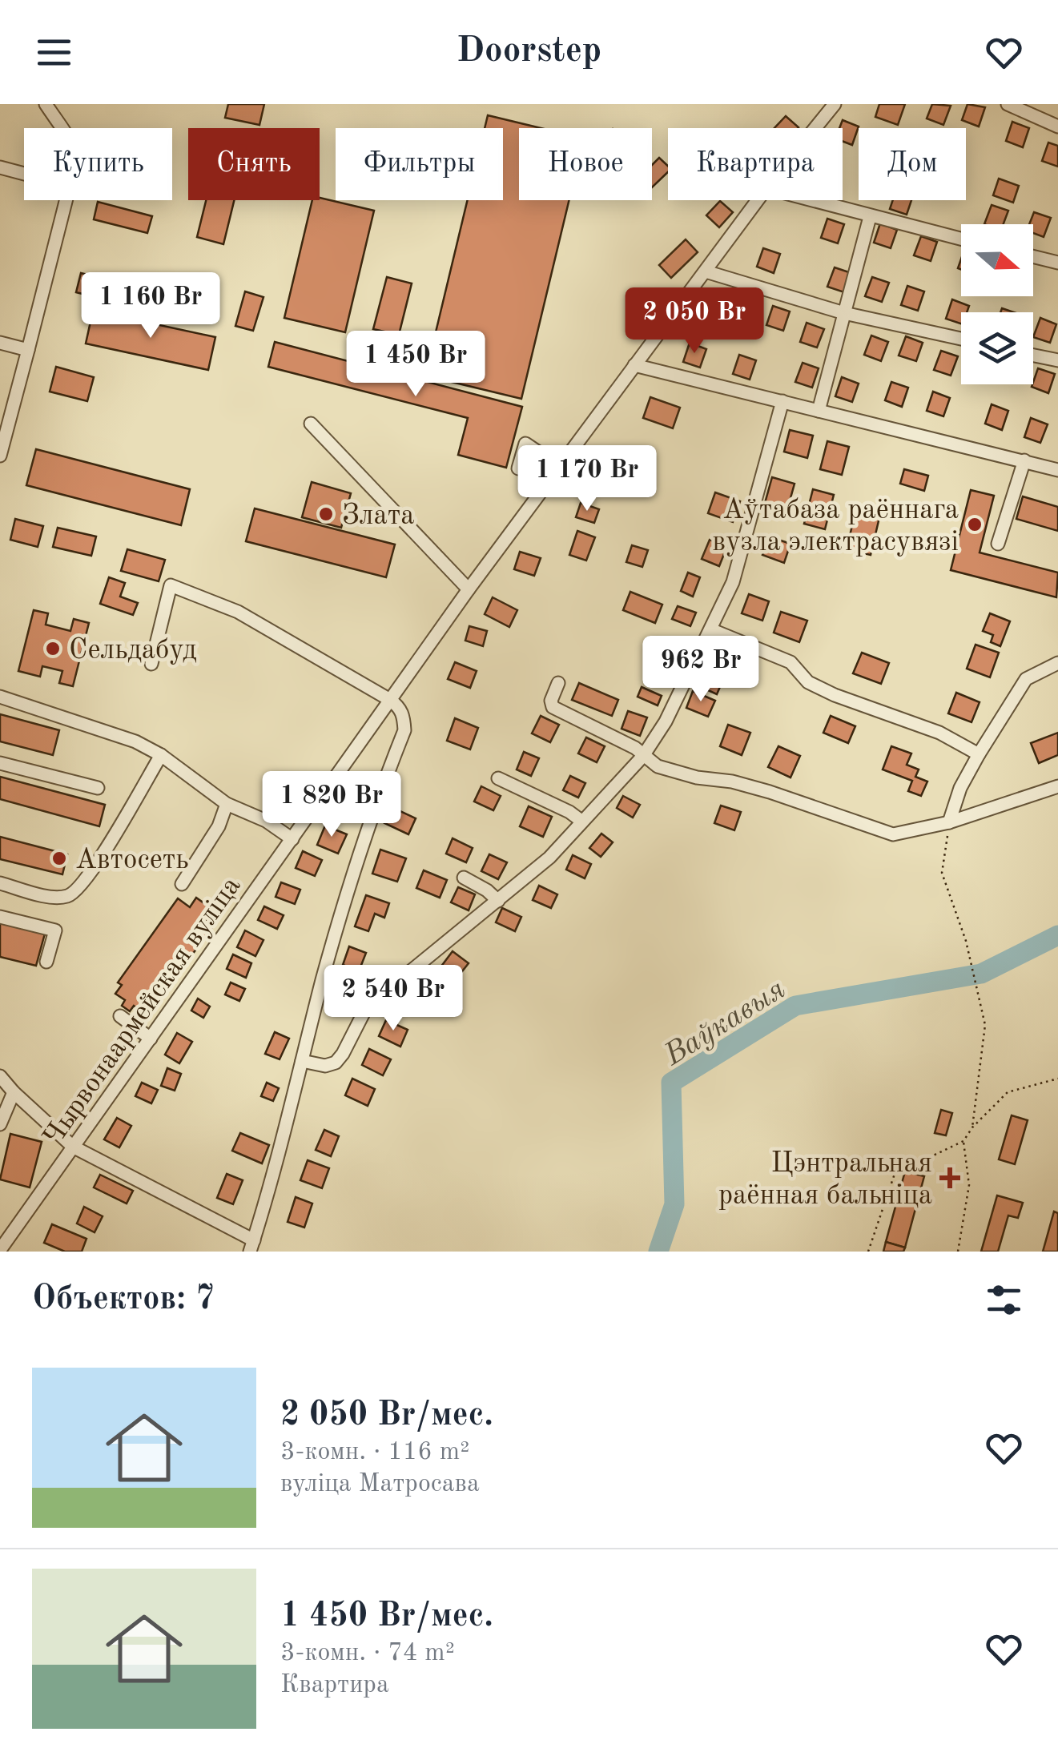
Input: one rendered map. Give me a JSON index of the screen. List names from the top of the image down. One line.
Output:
{"streets":{"street":["Чырвонаармейская вуліца"]},"water":["Ваўкавыя"],"places":{"other":["Злата","Аўтабаза раённага вузла электрасувязі","Сельдабуд","Автосеть"],"health":["Цэнтральная раённая бальніца"]},"north":"right","page":{"header":"Doorstep","chip":["Купить","Снять","Фильтры","Новое","Квартира","Дом"],"price":["1 160 Br","2 050 Br","1 450 Br","1 170 Br","962 Br","1 820 Br","2 540 Br"],"heading":"Объектов: 7","list":[{"name":"2 050 Br/мес.","note":"3-комн. · 116 m² · вуліца Матросава"},{"name":"1 450 Br/мес.","note":"3-комн. · 74 m² · Квартира"}]}}
